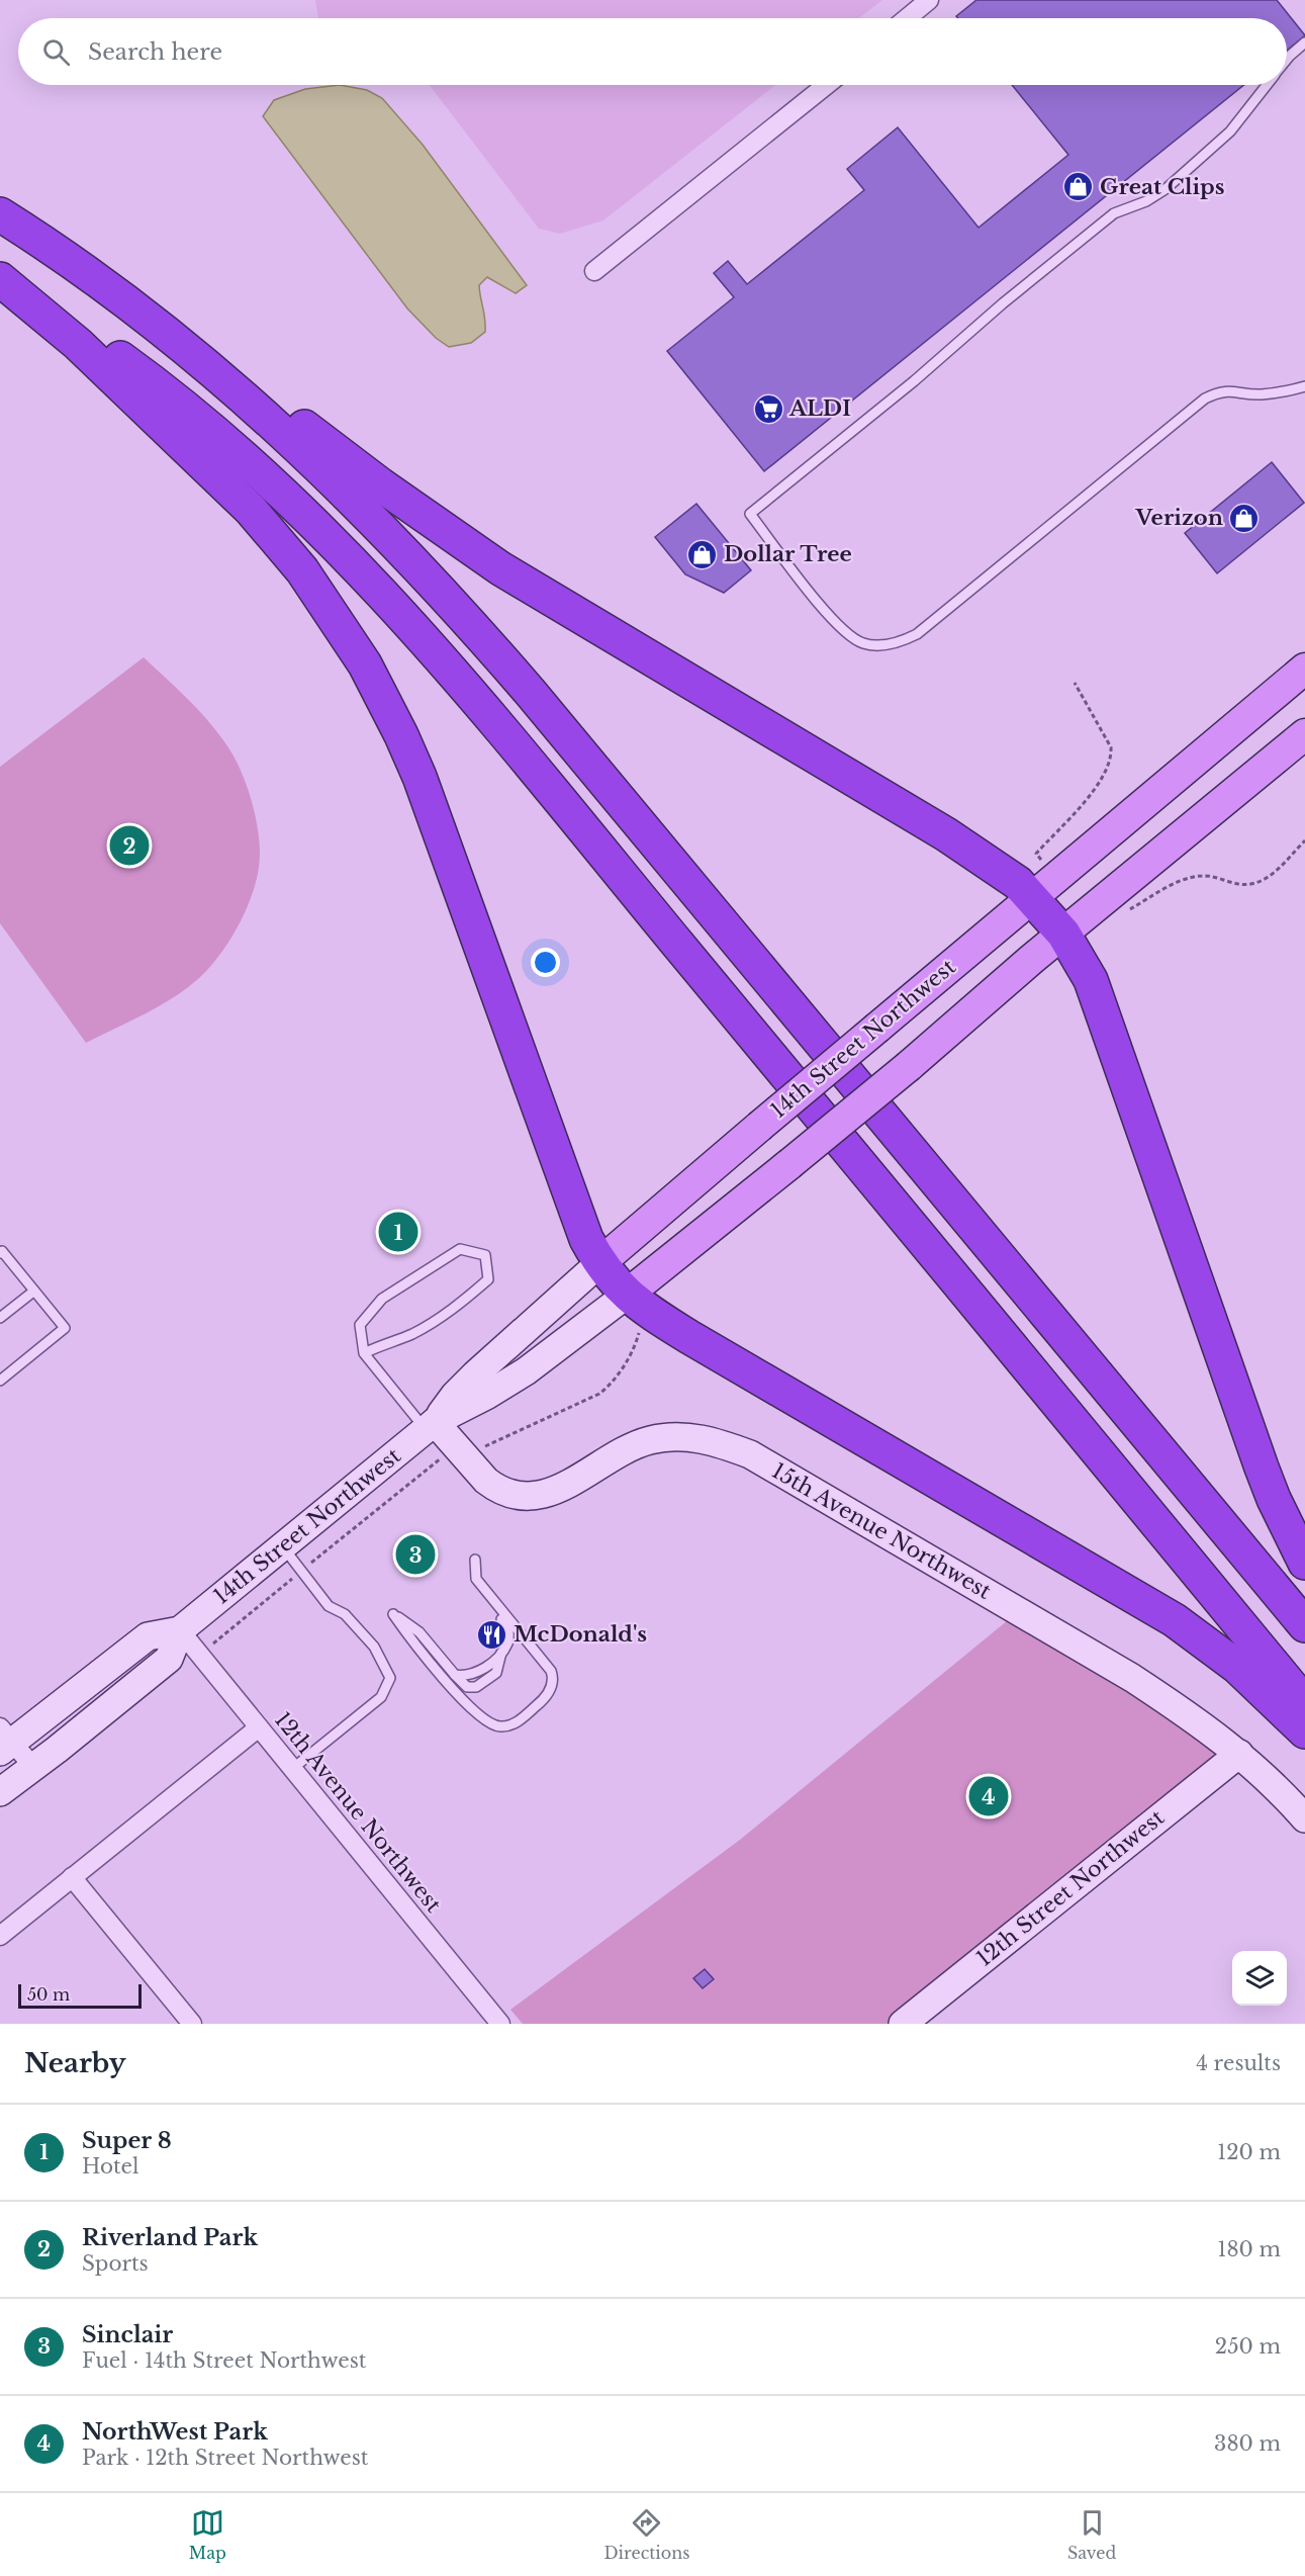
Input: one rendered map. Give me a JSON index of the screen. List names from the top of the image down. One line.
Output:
{"streets":{"main road":["14th Street Northwest"],"street":["15th Avenue Northwest","12th Avenue Northwest","12th Street Northwest"]},"crossings":[["14th Street Northwest","15th Avenue Northwest"],["14th Street Northwest","12th Avenue Northwest"],["15th Avenue Northwest","12th Street Northwest"]],"places":{"shop":["Great Clips","Verizon","Dollar Tree"],"supermarket":["ALDI"],"restaurant":["McDonald's"]},"scale_bar":"50 m","page":{"search":"Search here","pins":["2","1","3","4"],"scale":"50 m","heading":["Nearby","4 results"],"list":[{"mark":"1","name":"Super 8","note":"Hotel","value":"120 m"},{"mark":"2","name":"Riverland Park","note":"Sports","value":"180 m"},{"mark":"3","name":"Sinclair","note":"Fuel · 14th Street Northwest","value":"250 m"},{"mark":"4","name":"NorthWest Park","note":"Park · 12th Street Northwest","value":"380 m"}],"nav":["Map","Directions","Saved"]}}
